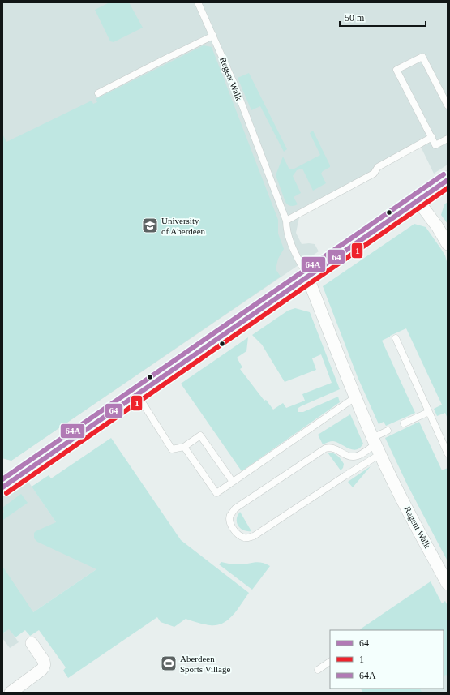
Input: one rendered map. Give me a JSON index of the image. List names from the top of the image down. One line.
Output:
{"streets":{"street":["Regent Walk"]},"places":{"school or university":["University of Aberdeen"],"sports":["Aberdeen Sports Village"]},"lines":["transit line 64A","transit line 64","transit line 1"],"legend":["64","1","64A"],"scale_bar":"50 m"}
